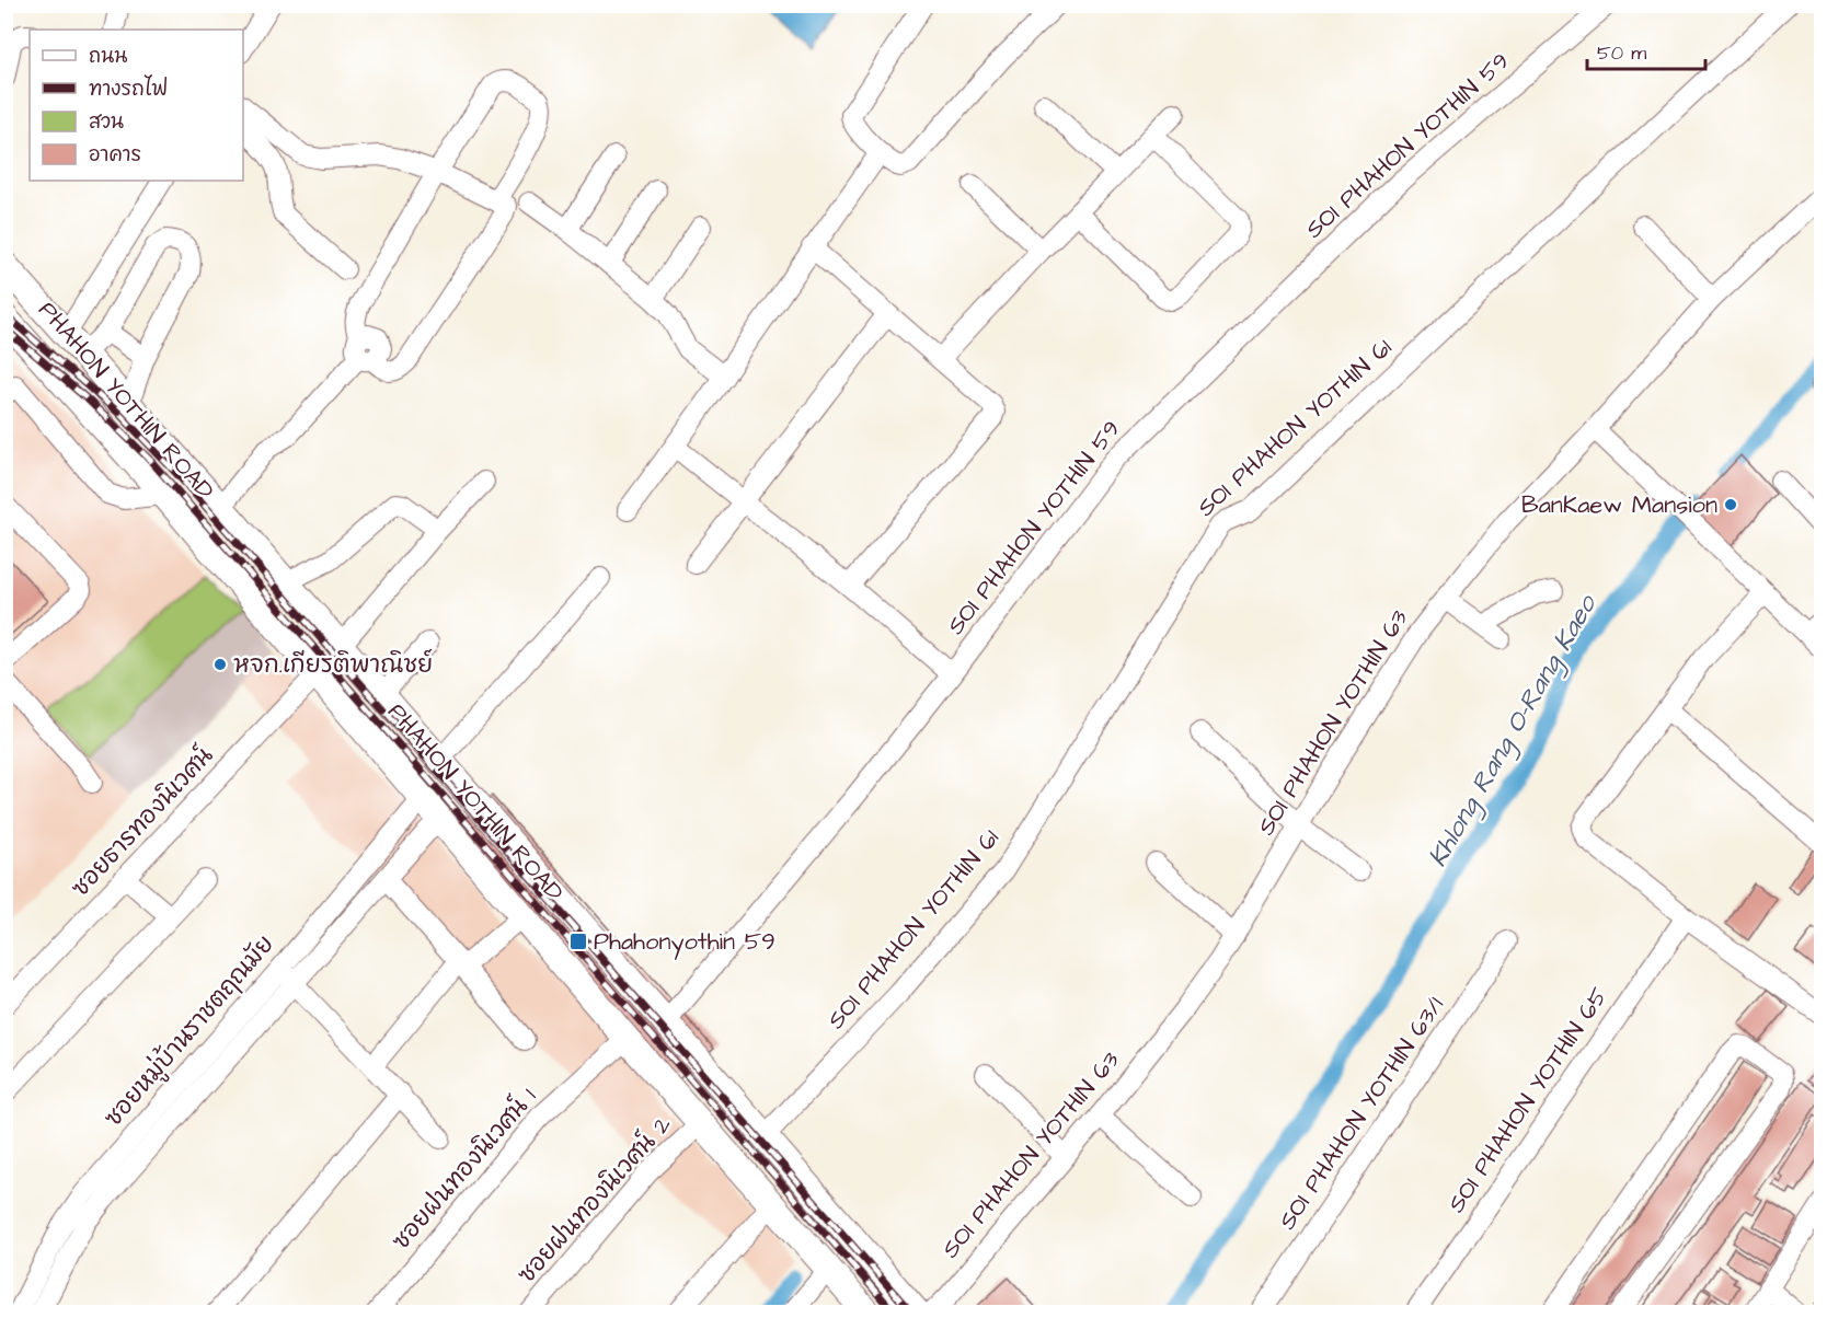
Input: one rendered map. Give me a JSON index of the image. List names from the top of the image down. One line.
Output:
{"streets":{"main road":["PHAHON YOTHIN ROAD"],"street":["SOI PHAHON YOTHIN 59","SOI PHAHON YOTHIN 61","SOI PHAHON YOTHIN 63","ซอยธารทองนิเวศน์","ซอยหมู่บ้านราชตฤณมัย","SOI PHAHON YOTHIN 65","SOI PHAHON YOTHIN 63/1","ซอยฝนทองนิเวศน์ 1","ซอยฝนทองนิเวศน์ 2"]},"crossings":[["SOI PHAHON YOTHIN 59","PHAHON YOTHIN ROAD"],["PHAHON YOTHIN ROAD","SOI PHAHON YOTHIN 61"],["PHAHON YOTHIN ROAD","ซอยธารทองนิเวศน์"],["PHAHON YOTHIN ROAD","ซอยหมู่บ้านราชตฤณมัย"],["PHAHON YOTHIN ROAD","ซอยฝนทองนิเวศน์ 1"],["PHAHON YOTHIN ROAD","ซอยฝนทองนิเวศน์ 2"]],"water":["Khlong Rang O-Rang Kaeo"],"places":{"other":["BanKaew Mansion","หจก.เกียรติพาณิชย์"],"transit":["Phahonyothin 59"]},"legend":["ถนน","ทางรถไฟ","สวน","อาคาร"],"scale_bar":"50 m"}
